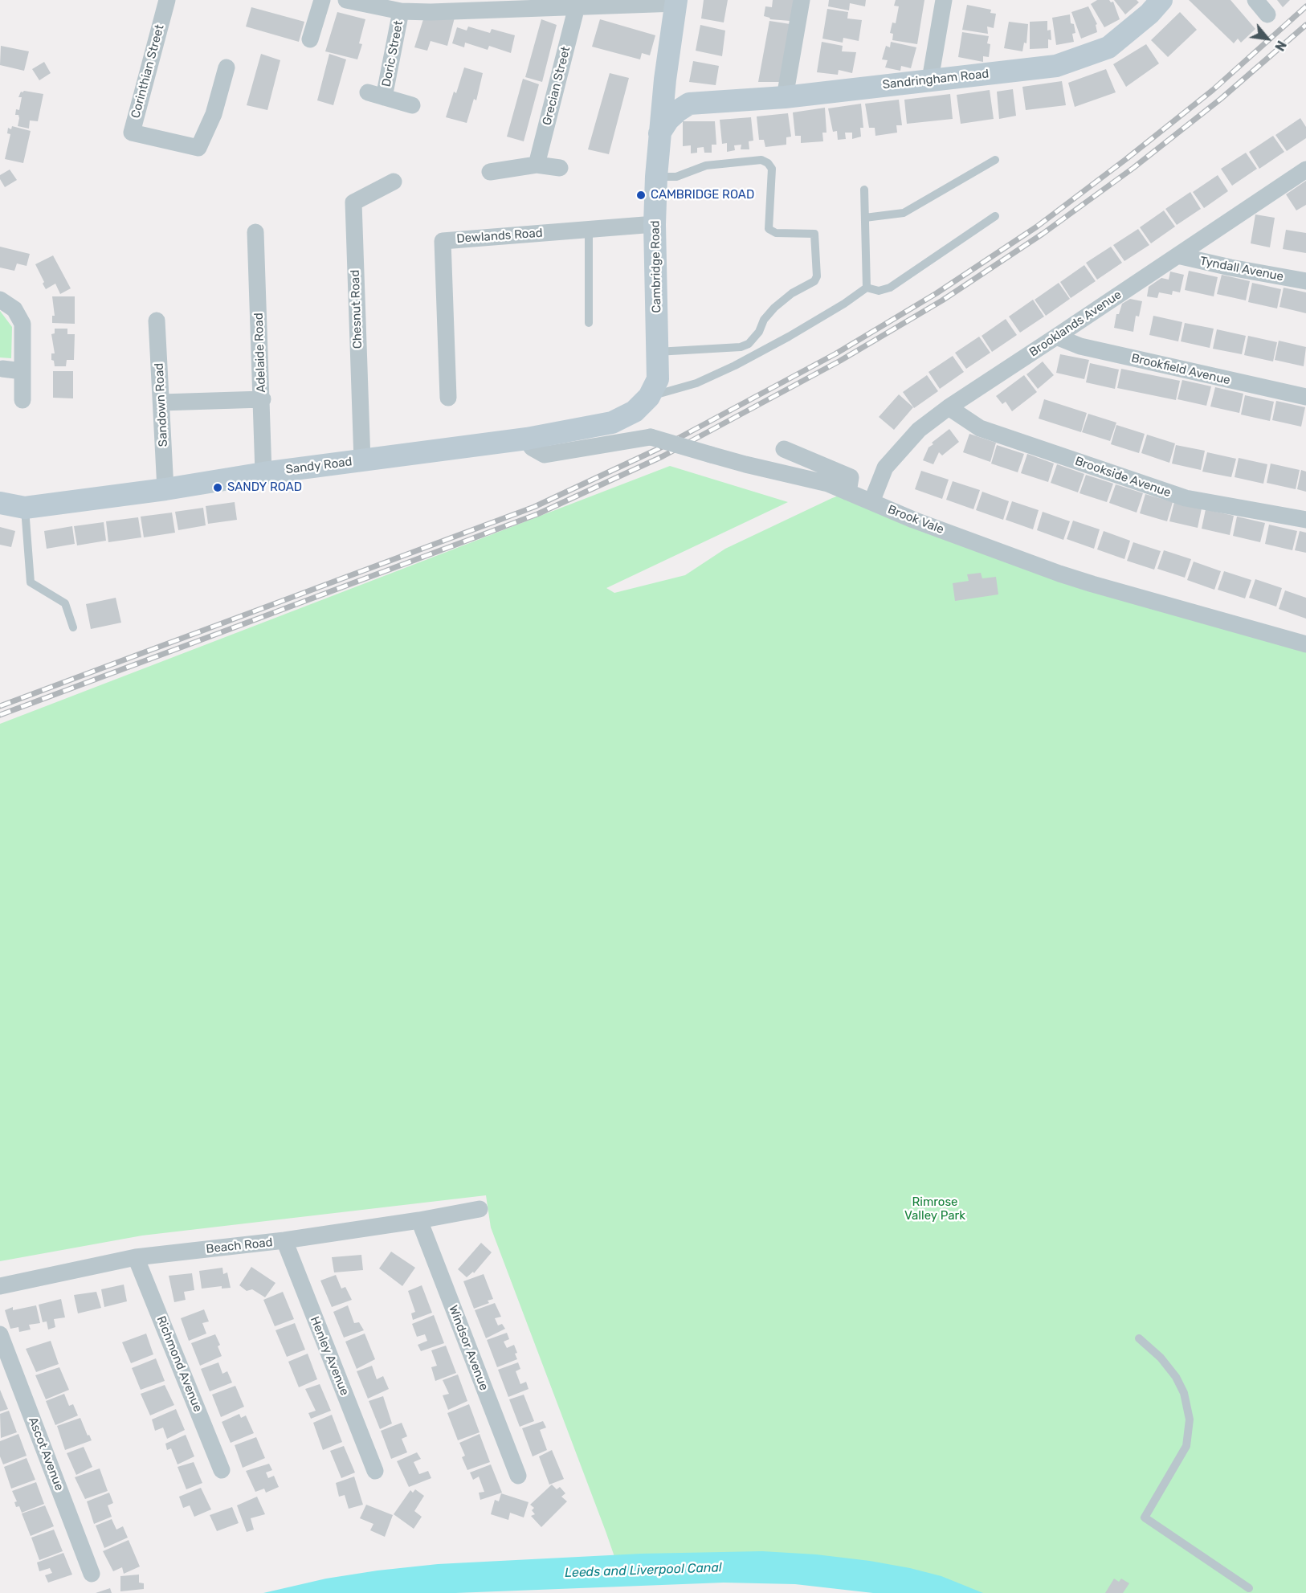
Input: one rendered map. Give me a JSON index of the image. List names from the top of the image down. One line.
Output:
{"streets":{"main road":["Sandringham Road","Cambridge Road","Sandy Road"],"street":["Doric Street","Corinthian Street","Grecian Street","Dewlands Road","Tyndall Avenue","Chesnut Road","Brooklands Avenue","Adelaide Road","Brookfield Avenue","Sandown Road","Brookside Avenue","Brook Vale","Beach Road","Windsor Avenue","Henley Avenue","Richmond Avenue","Ascot Avenue"]},"crossings":[["Dewlands Road","Cambridge Road"],["Cambridge Road","Sandy Road"],["Tyndall Avenue","Brooklands Avenue"],["Chesnut Road","Sandy Road"],["Brooklands Avenue","Brookfield Avenue"],["Brooklands Avenue","Brookside Avenue"],["Brooklands Avenue","Brook Vale"],["Adelaide Road","Sandy Road"],["Sandown Road","Sandy Road"],["Sandy Road","Brook Vale"],["Beach Road","Windsor Avenue"],["Beach Road","Henley Avenue"],["Beach Road","Richmond Avenue"]],"water":["Leeds and Liverpool Canal"],"parks":["Rimrose Valley Park"],"places":["CAMBRIDGE ROAD","SANDY ROAD"],"north":"bottom right"}
